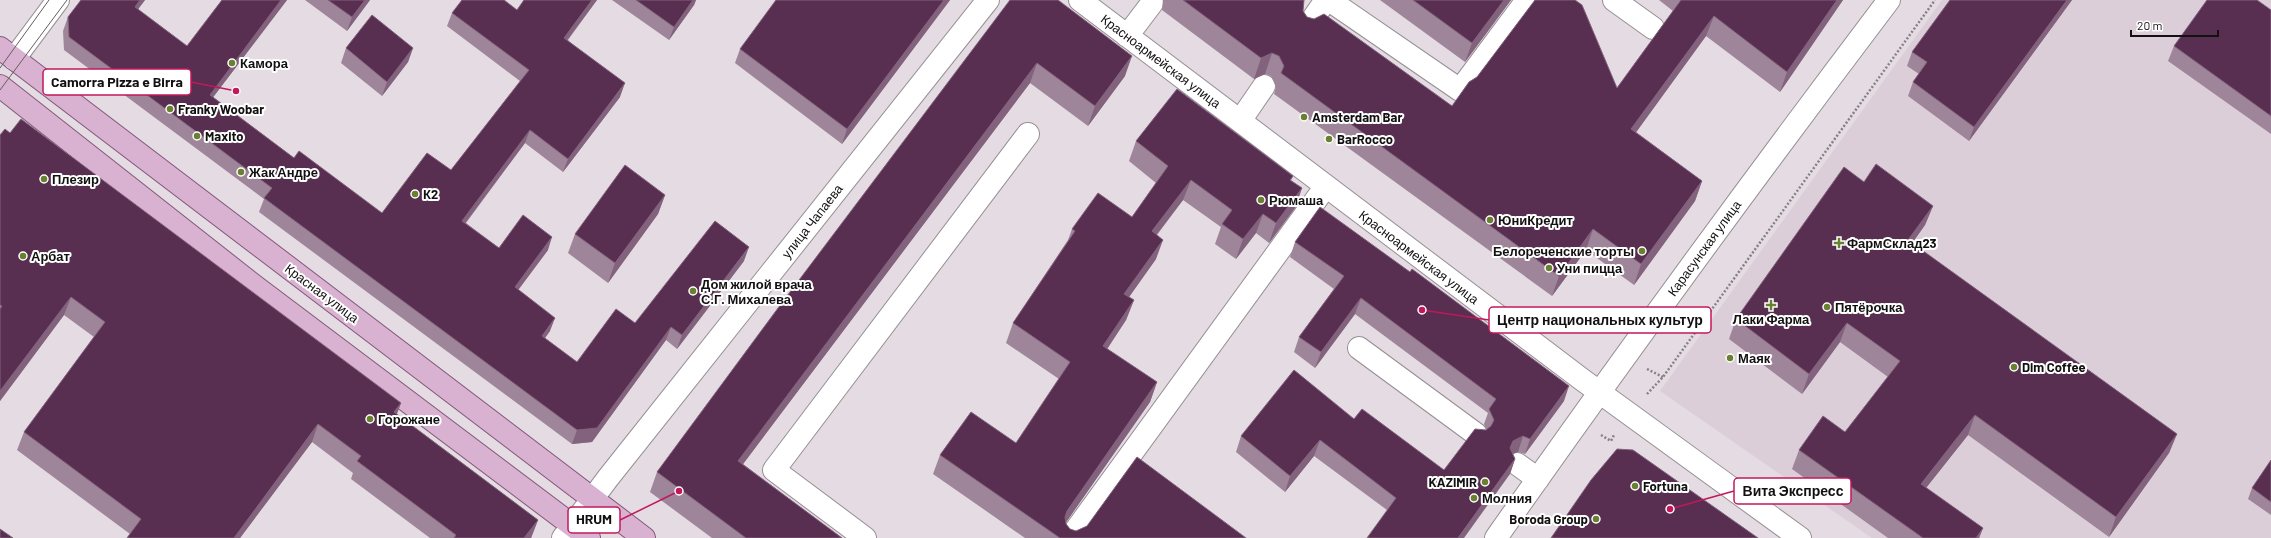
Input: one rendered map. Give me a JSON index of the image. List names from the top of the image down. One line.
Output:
{"streets":{"main road":["Красная улица"],"street":["Красноармейская улица","улица Чапаева","Карасунская улица"]},"crossings":[["Красноармейская улица","Карасунская улица"],["улица Чапаева","Красная улица"]],"places":{"other":["Камора","Camorra Pizza e Birra","Franky Woobar","Amsterdam Bar","Maxito","BarRocco","Жак Андре","Плезир","К2","Рюмаша","ЮниКредит","Белореченские торты","Арбат","Уни пицца","Дом жилой врача С.Г. Михалева","Пятёрочка","Центр национальных культур","Маяк","Dim Coffee","Горожане","KAZIMIR","Fortuna","HRUM","Молния","Вита Экспресс","Boroda Group"],"health":["ФармСклад23","Лаки Фарма"]},"scale_bar":"20 m"}
